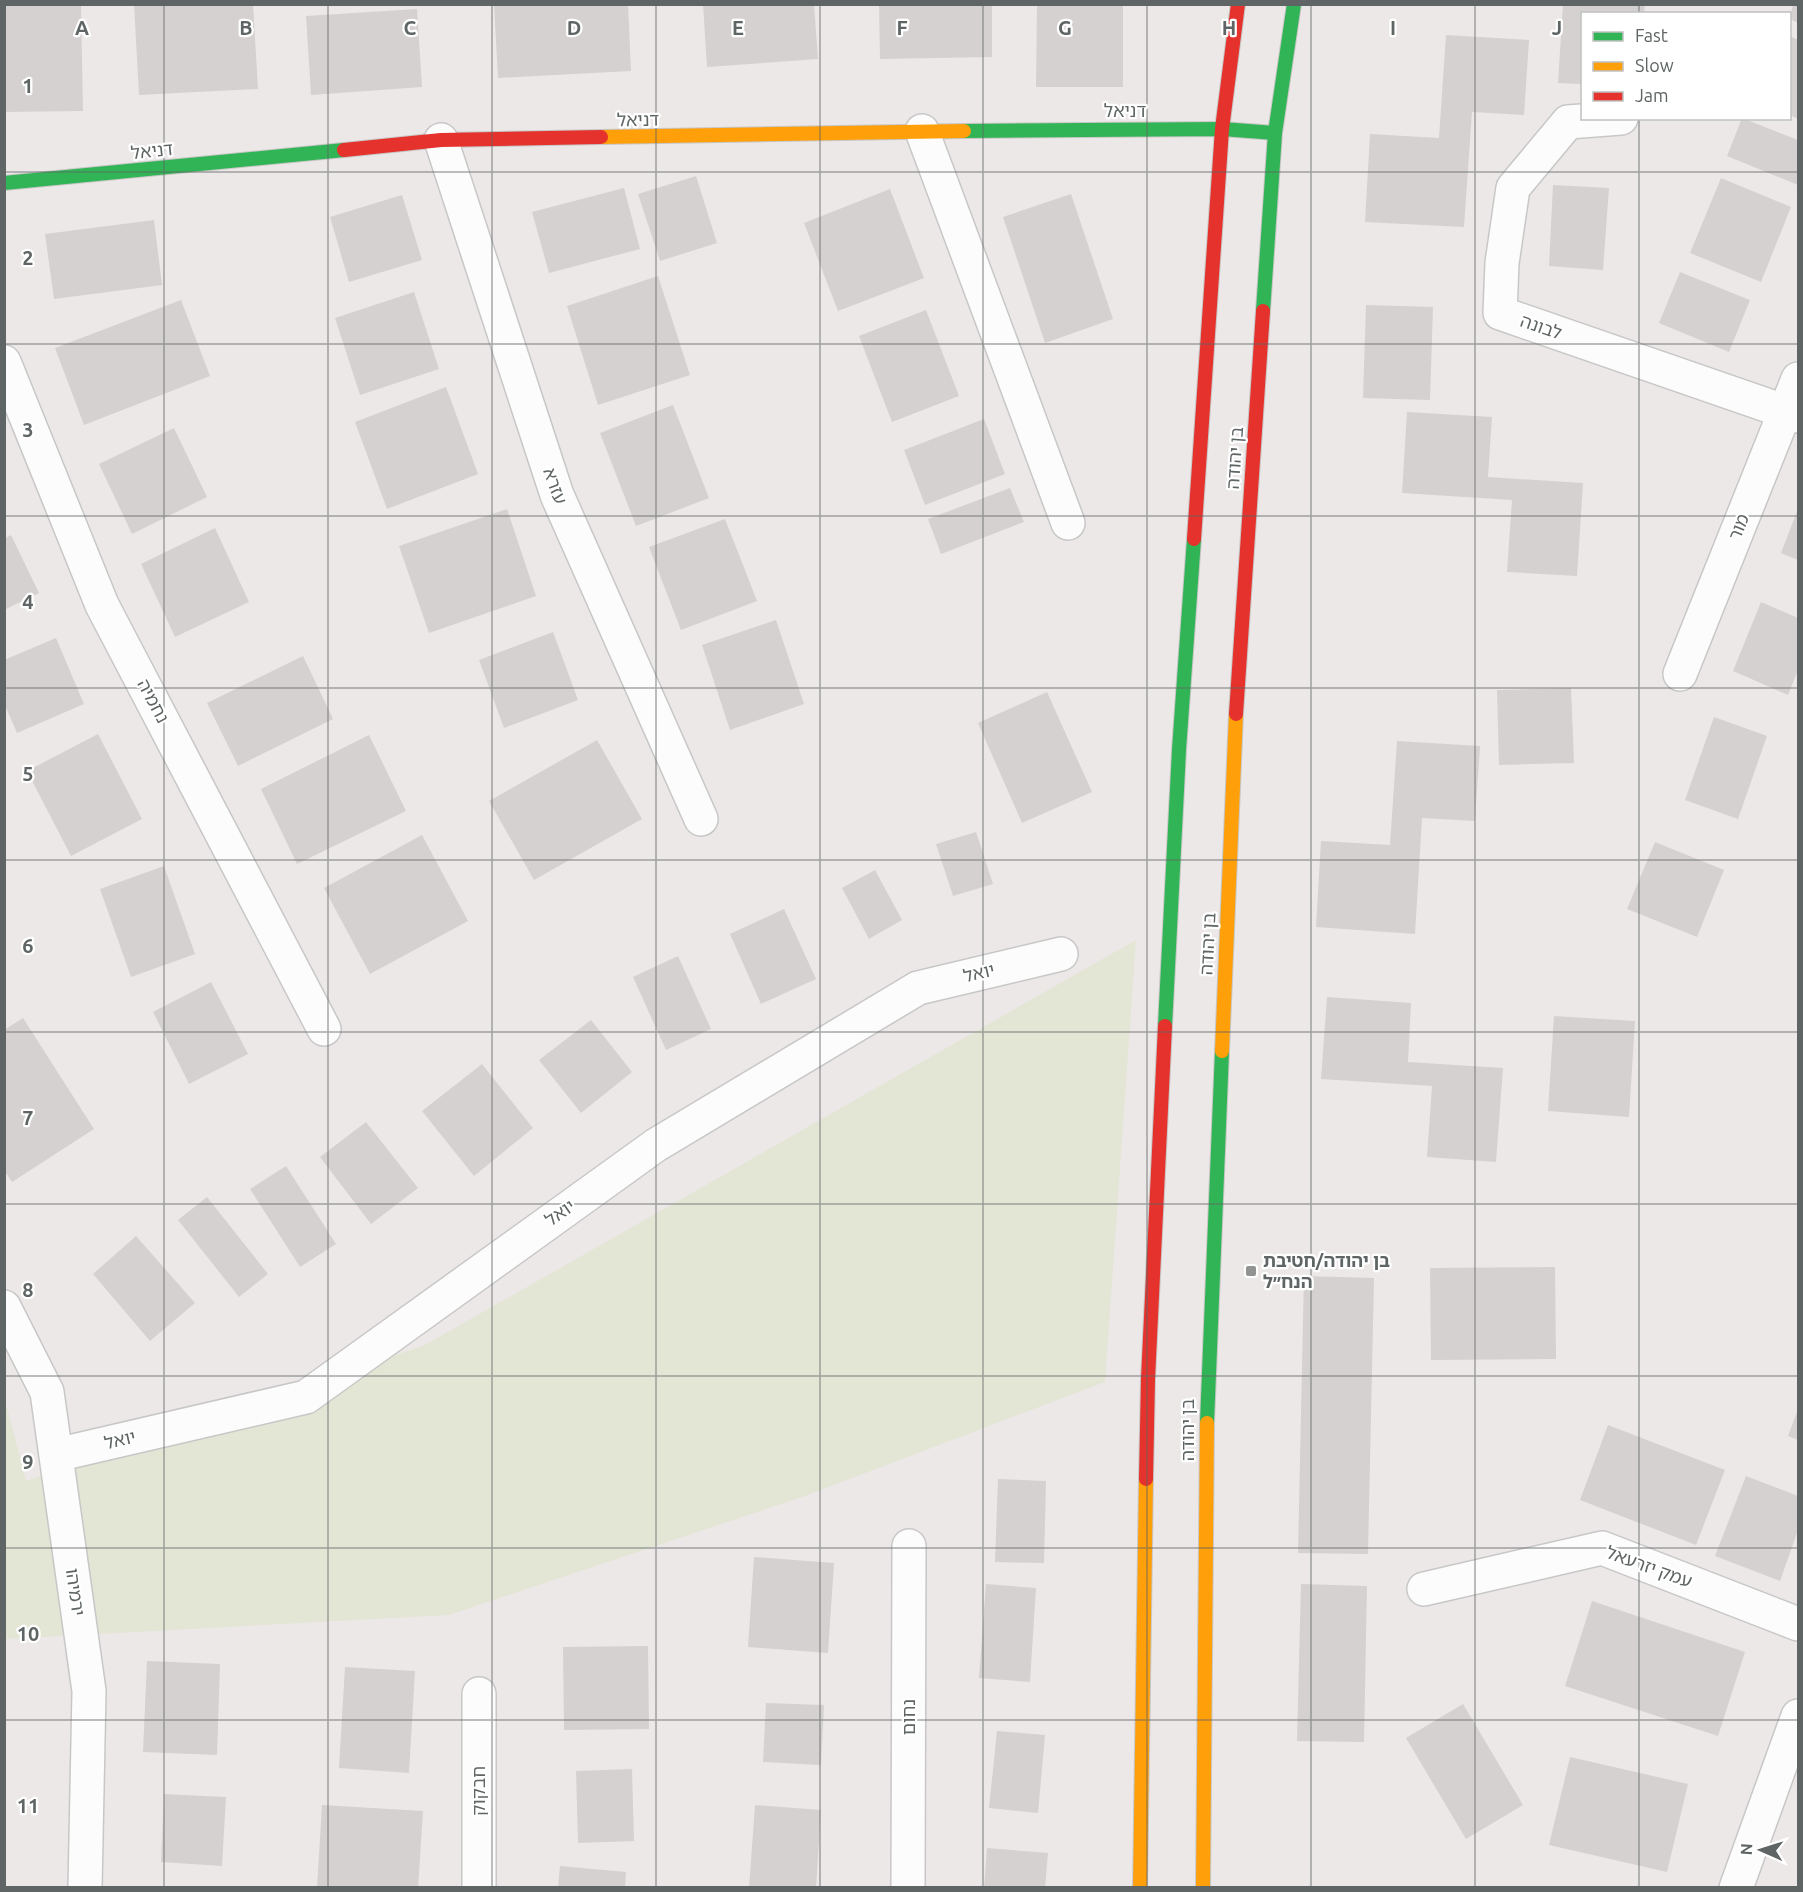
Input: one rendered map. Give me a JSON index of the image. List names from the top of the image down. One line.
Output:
{"streets":{"street":["דניאל","לבונה","בן יהודה","עזרא","מור","נחמיה","יואל","עמק יזרעאל","ירמיהו","נחום","חבקוק"]},"crossings":[["דניאל","בן יהודה"],["דניאל","עזרא"],["לבונה","מור"],["יואל","ירמיהו"]],"places":{"transit":["בן יהודה/חטיבת הנח״ל"]},"legend":["Fast","Slow","Jam"],"north":"left","grid":{"columns":["A","B","C","D","E","F","G","H","I","J"],"rows":["1","2","3","4","5","6","7","8","9","10","11"]}}
